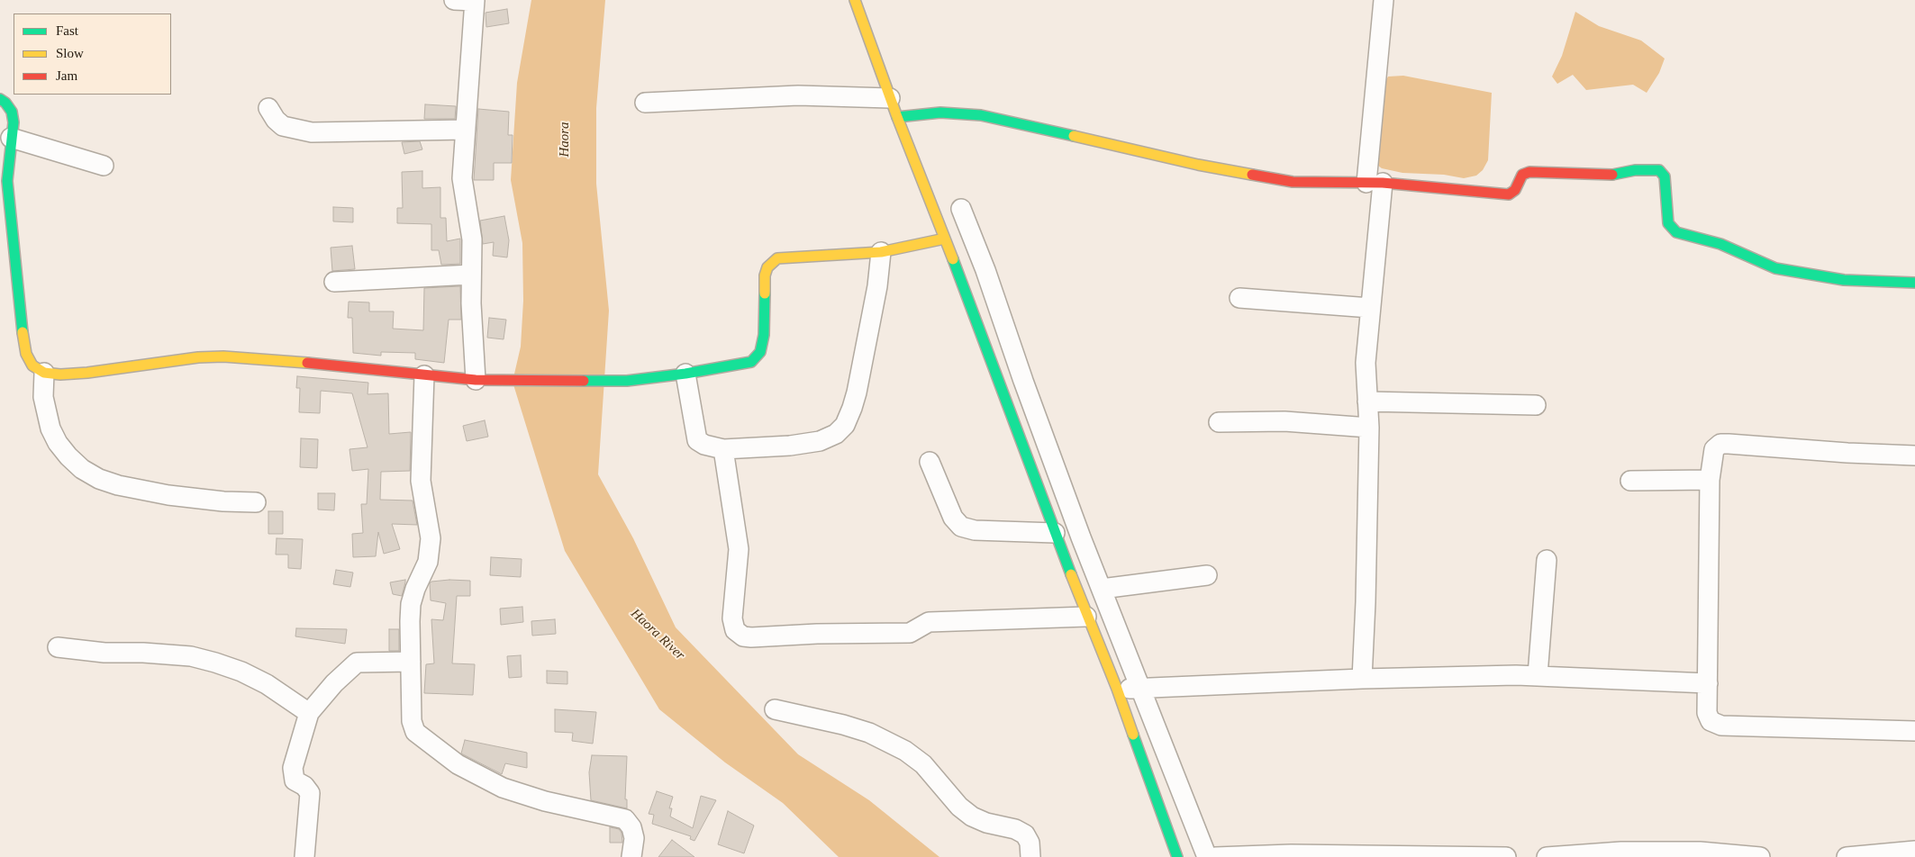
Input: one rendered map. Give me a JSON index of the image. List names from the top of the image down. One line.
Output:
{"water":["Haora","Haora River"],"legend":["Fast","Slow","Jam"]}
